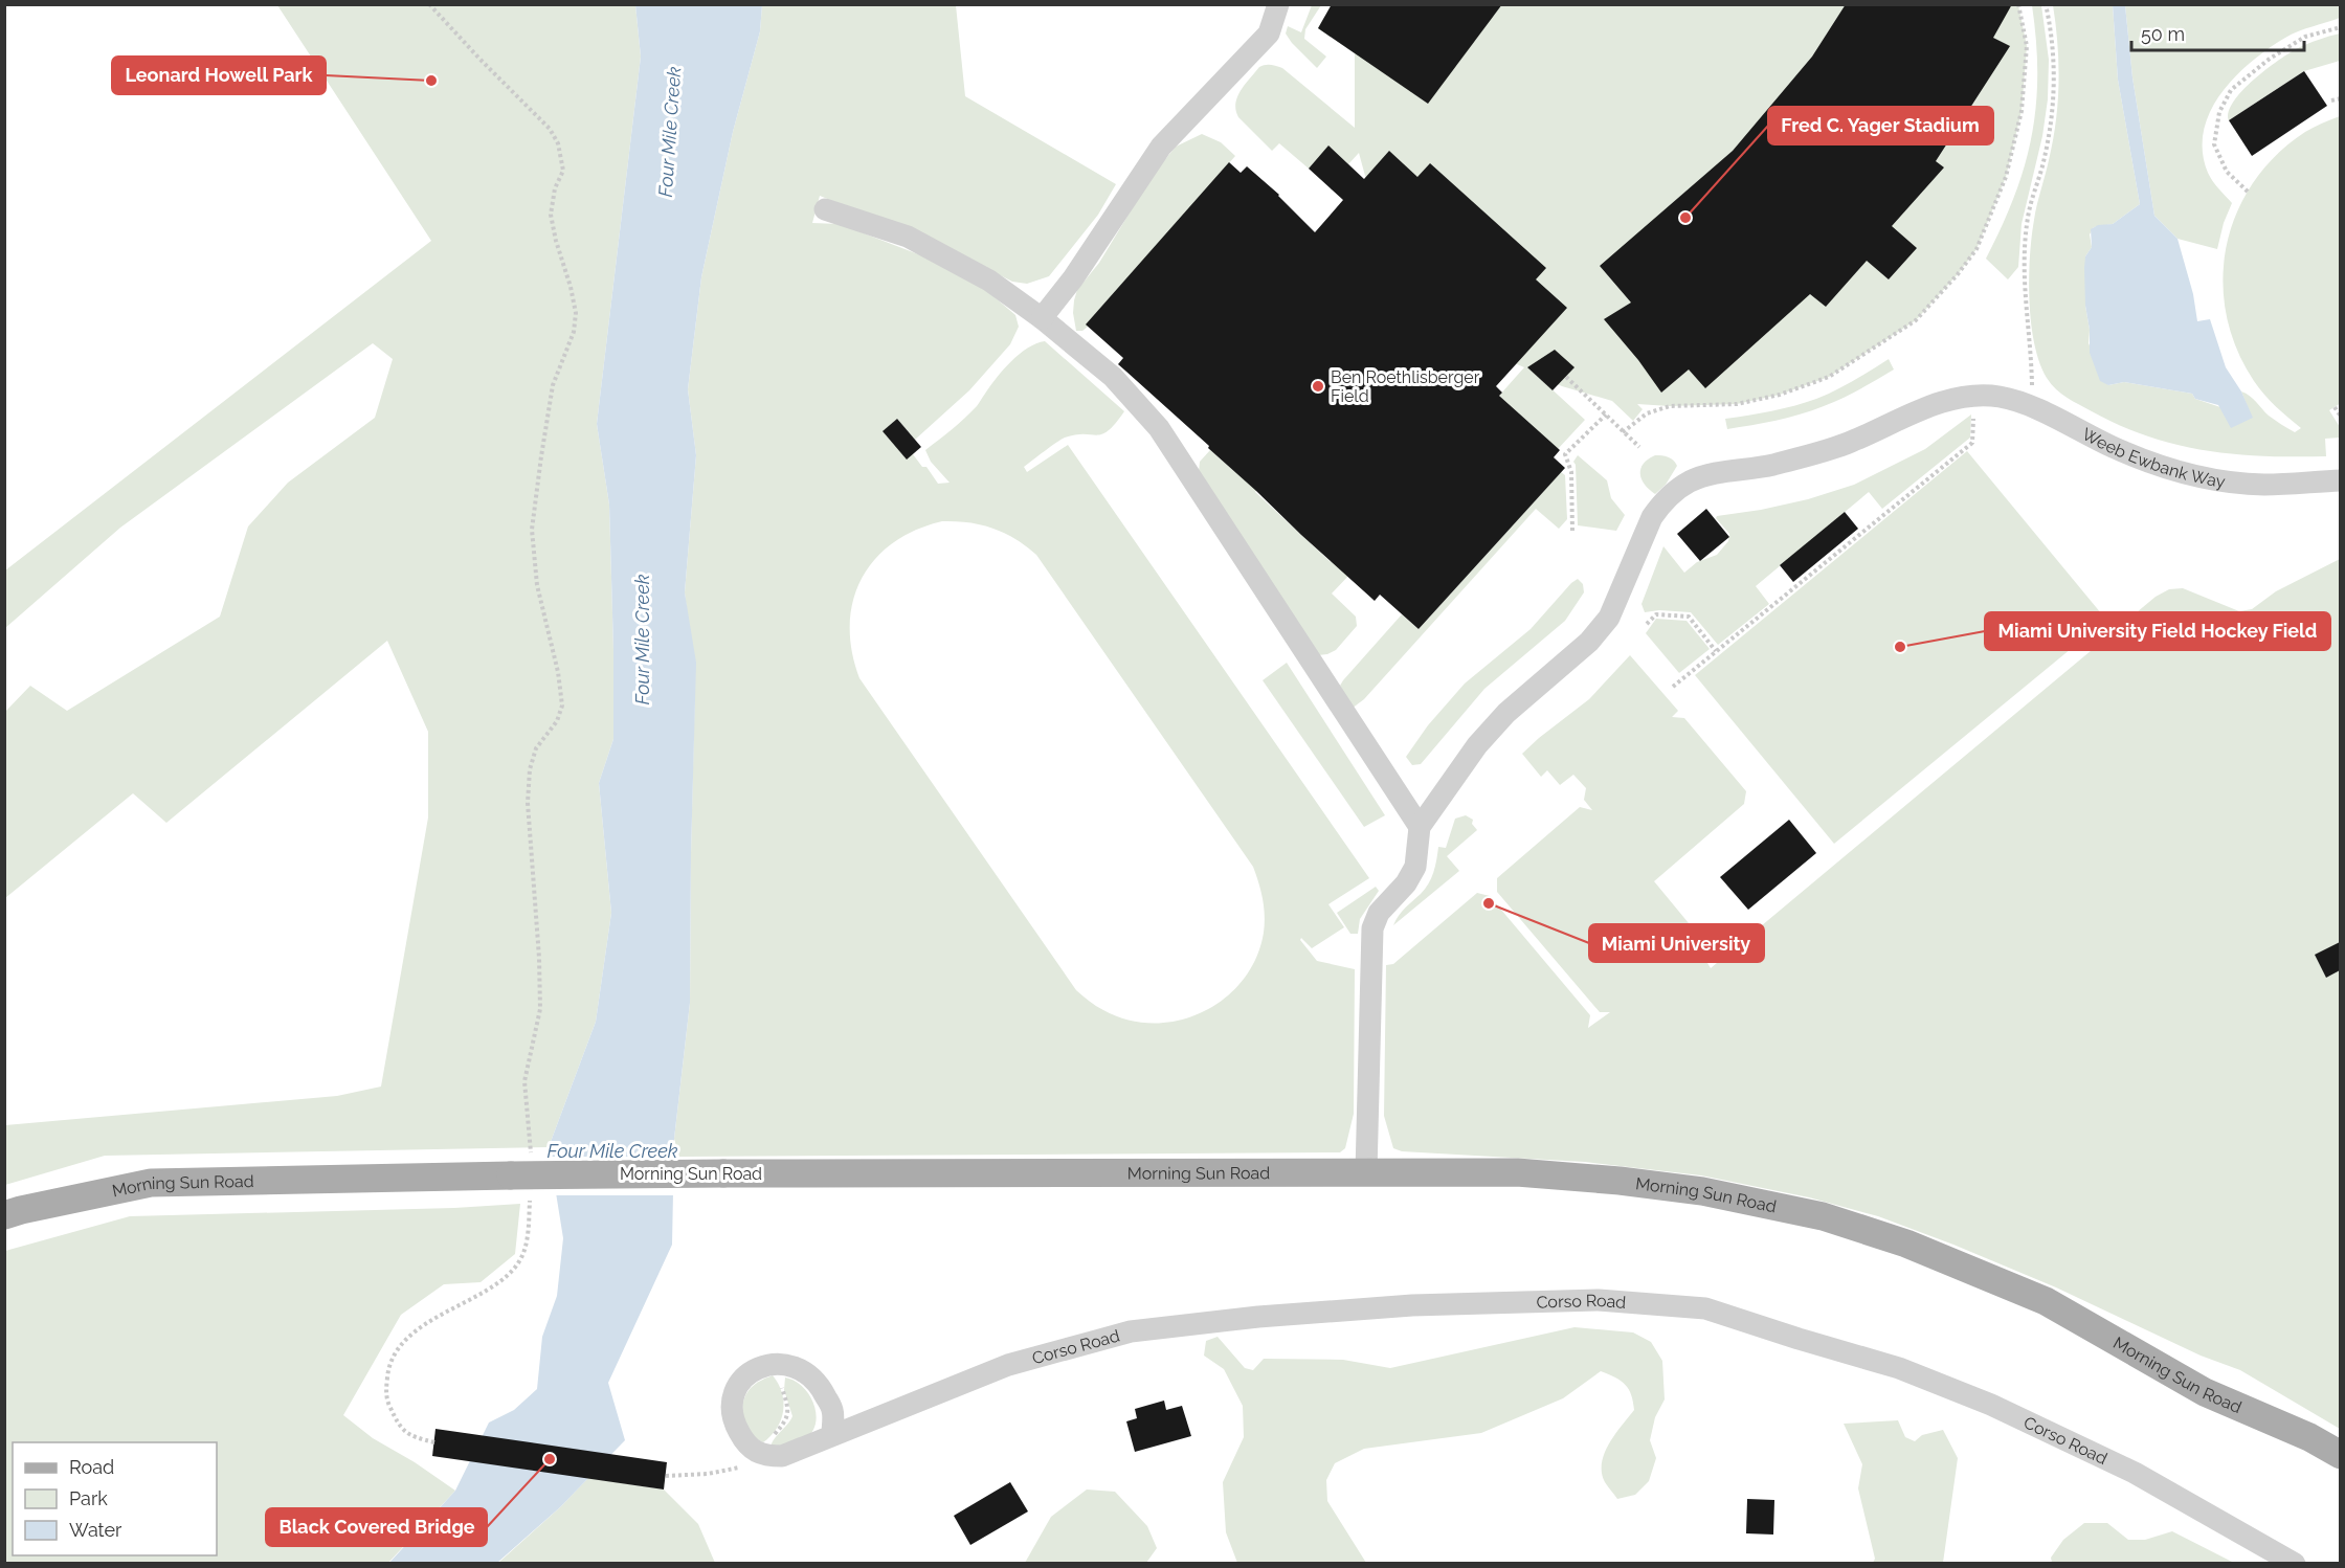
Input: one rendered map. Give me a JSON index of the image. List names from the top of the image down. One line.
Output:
{"streets":{"main road":["Morning Sun Road"],"street":["Weeb Ewbank Way","Corso Road"]},"water":["Four Mile Creek"],"places":["Leonard Howell Park","Fred C. Yager Stadium","Ben Roethlisberger Field","Miami University Field Hockey Field","Miami University","Black Covered Bridge"],"legend":["Road","Park","Water"],"scale_bar":"50 m"}
